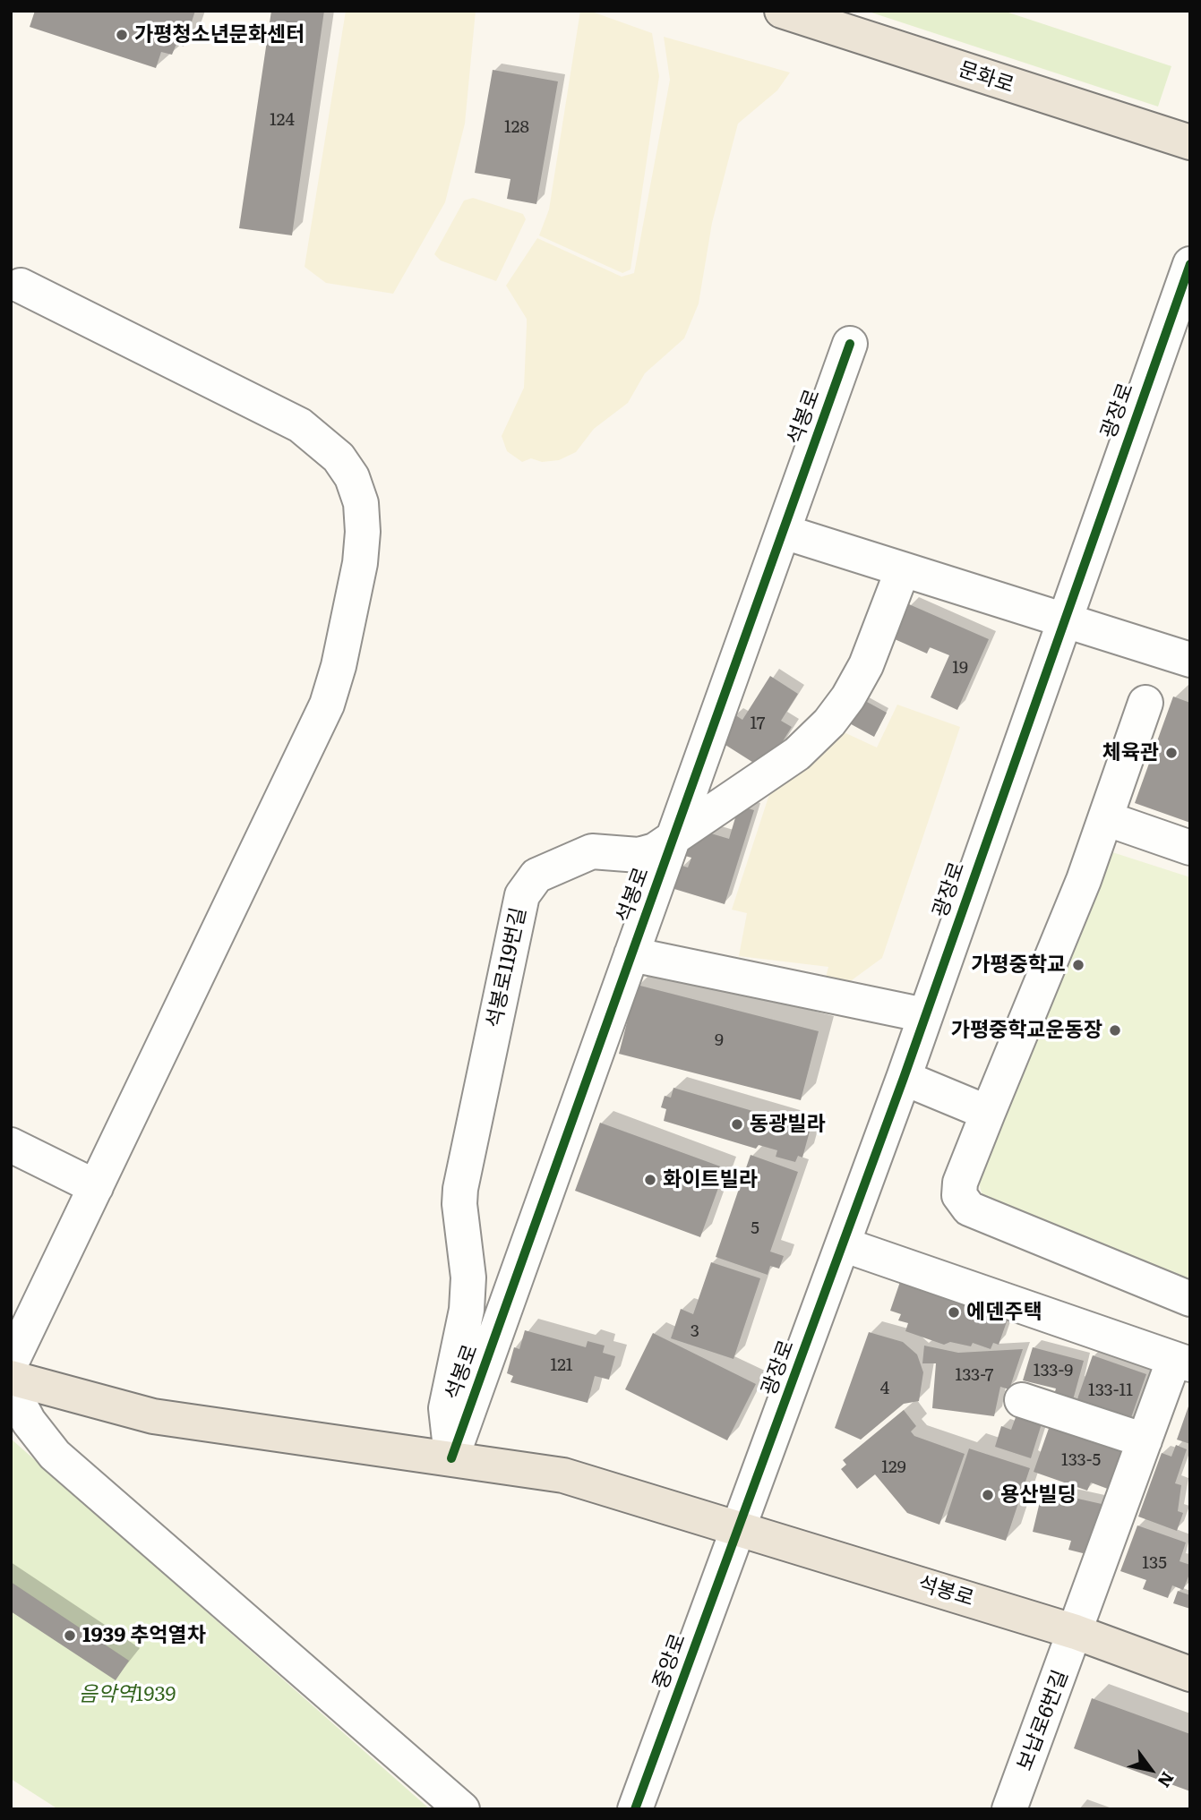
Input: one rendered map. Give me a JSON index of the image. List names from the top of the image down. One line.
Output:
{"streets":{"main road":["문화로","석봉로"],"street":["광장로","석봉로119번길","중앙로","보납로6번길"]},"crossings":[["광장로","석봉로"],["광장로","중앙로"],["석봉로","석봉로119번길"],["석봉로","중앙로"],["석봉로","보납로6번길"]],"parks":["음악역1939"],"places":["가평청소년문화센터","체육관","가평중학교","가평중학교운동장","동광빌라","화이트빌라","에덴주택","용산빌딩","1939 추억열차"],"house_numbers":["124","128","19","17","9","5","3","121","133-9","133-7","4","133-11","133-5","129","135"],"north":"bottom right"}
